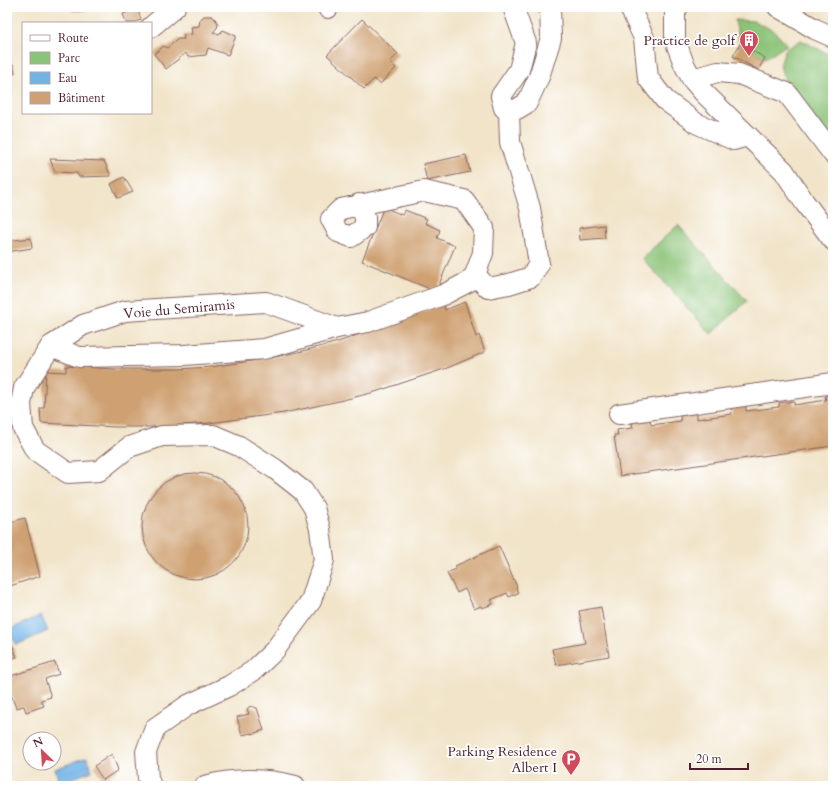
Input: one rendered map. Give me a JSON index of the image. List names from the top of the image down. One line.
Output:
{"streets":{"street":["Voie du Semiramis"]},"places":{"building":["Practice de golf"],"parking":["Parking Residence Albert I"]},"legend":["Route","Parc","Eau","Bâtiment"],"scale_bar":"20 m","north":"top left"}
